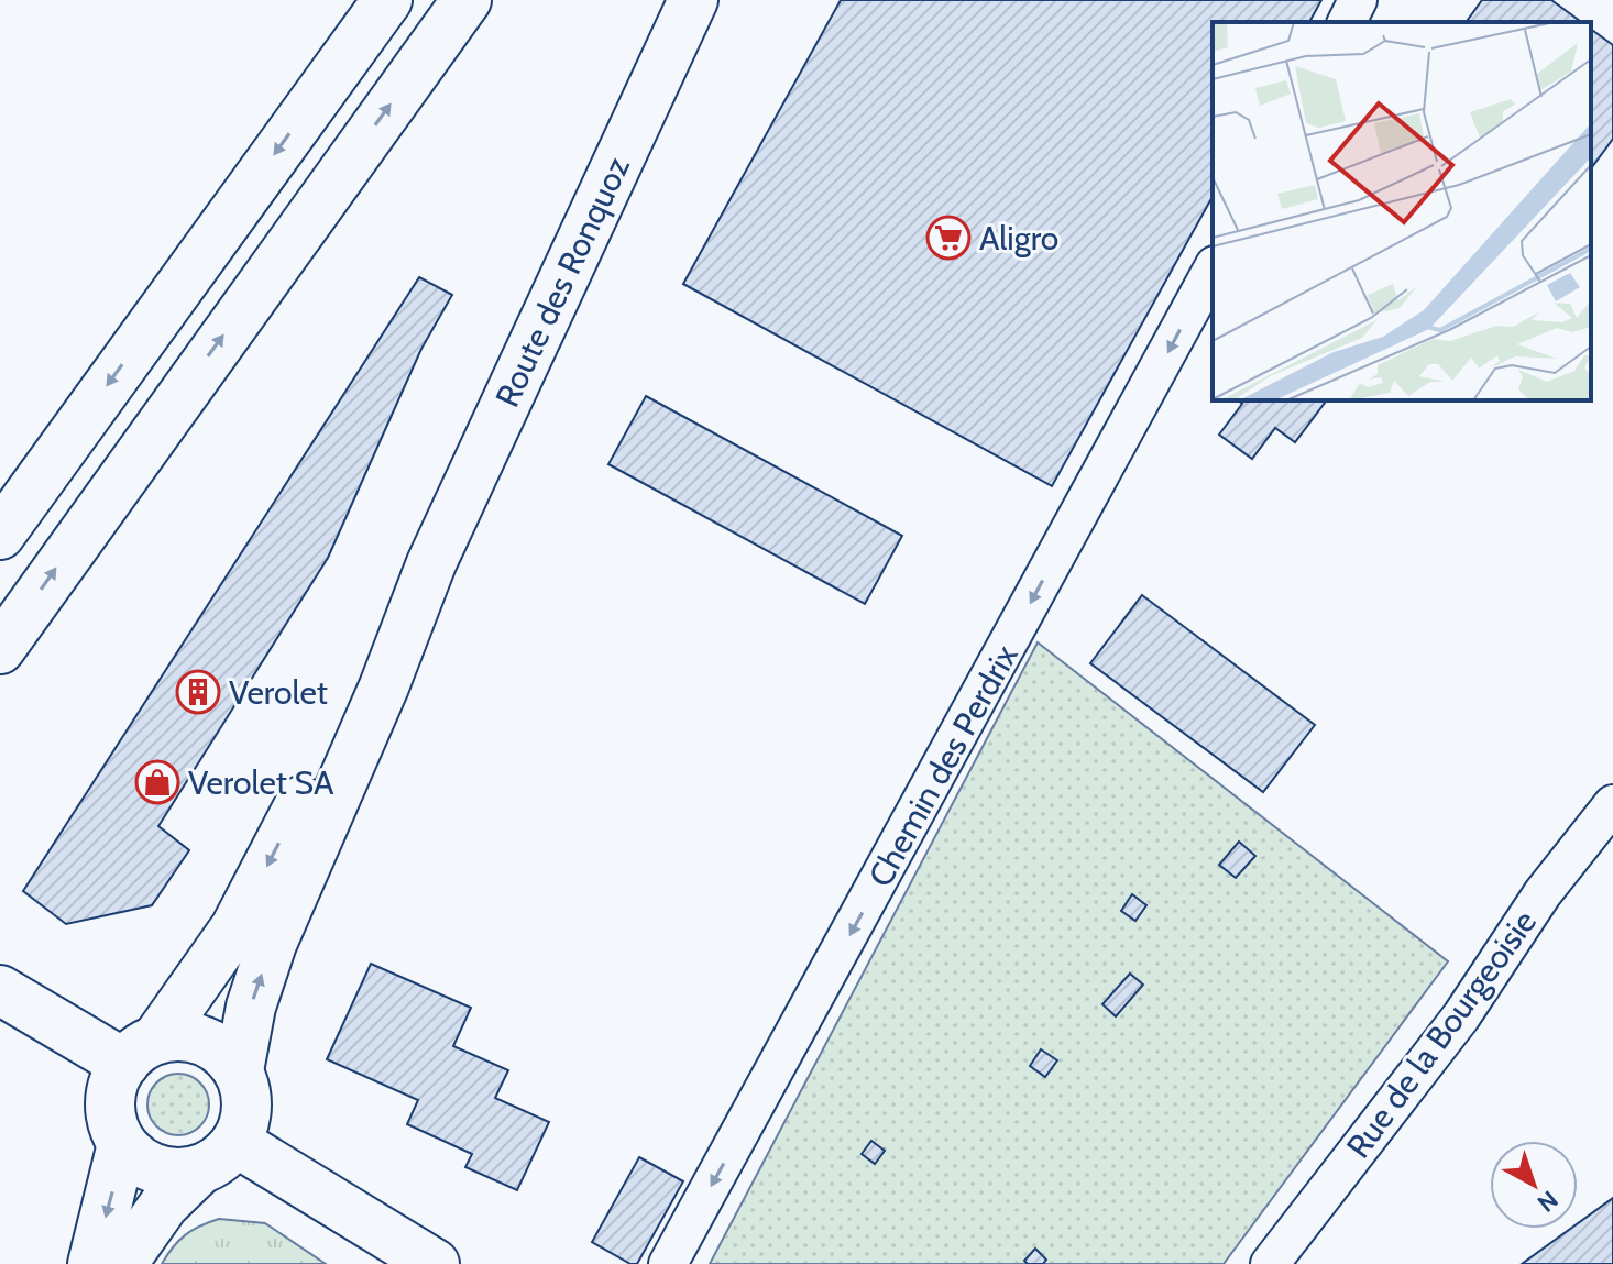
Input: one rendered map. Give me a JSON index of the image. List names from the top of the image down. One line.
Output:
{"streets":{"main road":["Route des Ronquoz"],"street":["Chemin des Perdrix","Rue de la Bourgeoisie"]},"one_way":["Chemin des Perdrix"],"places":{"supermarket":["Aligro"],"building":["Verolet"],"shop":["Verolet SA"]},"north":"bottom right"}
